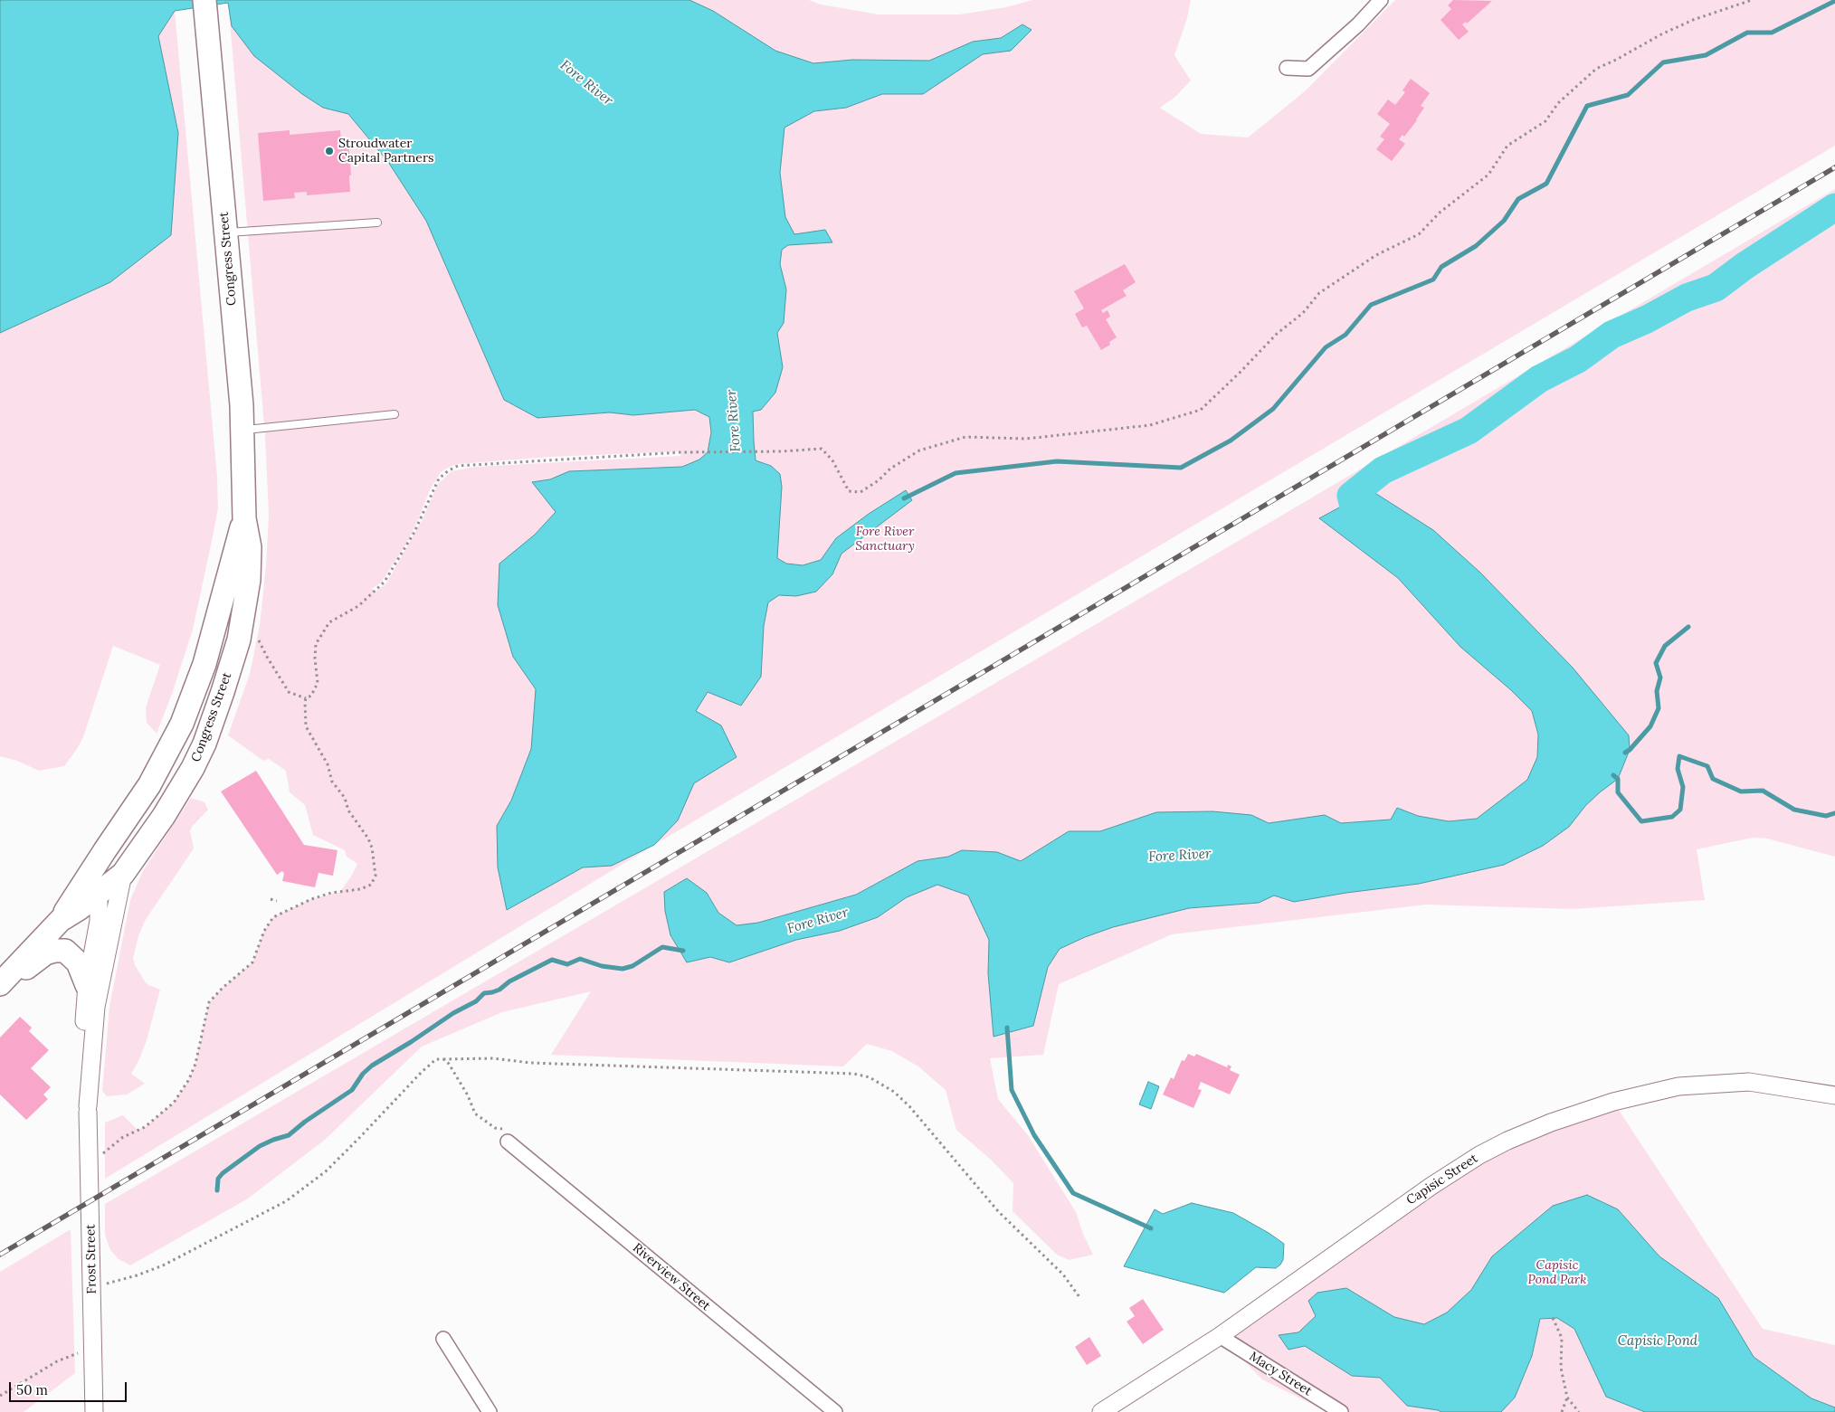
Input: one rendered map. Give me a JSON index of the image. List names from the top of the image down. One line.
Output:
{"streets":{"main road":["Congress Street"],"street":["Capisic Street","Frost Street","Riverview Street","Macy Street"]},"crossings":[["Congress Street","Frost Street"],["Capisic Street","Macy Street"]],"water":["Fore River","Capisic Pond"],"parks":["Fore River Sanctuary","Capisic Pond Park"],"places":["Stroudwater Capital Partners"],"scale_bar":"50 m"}
